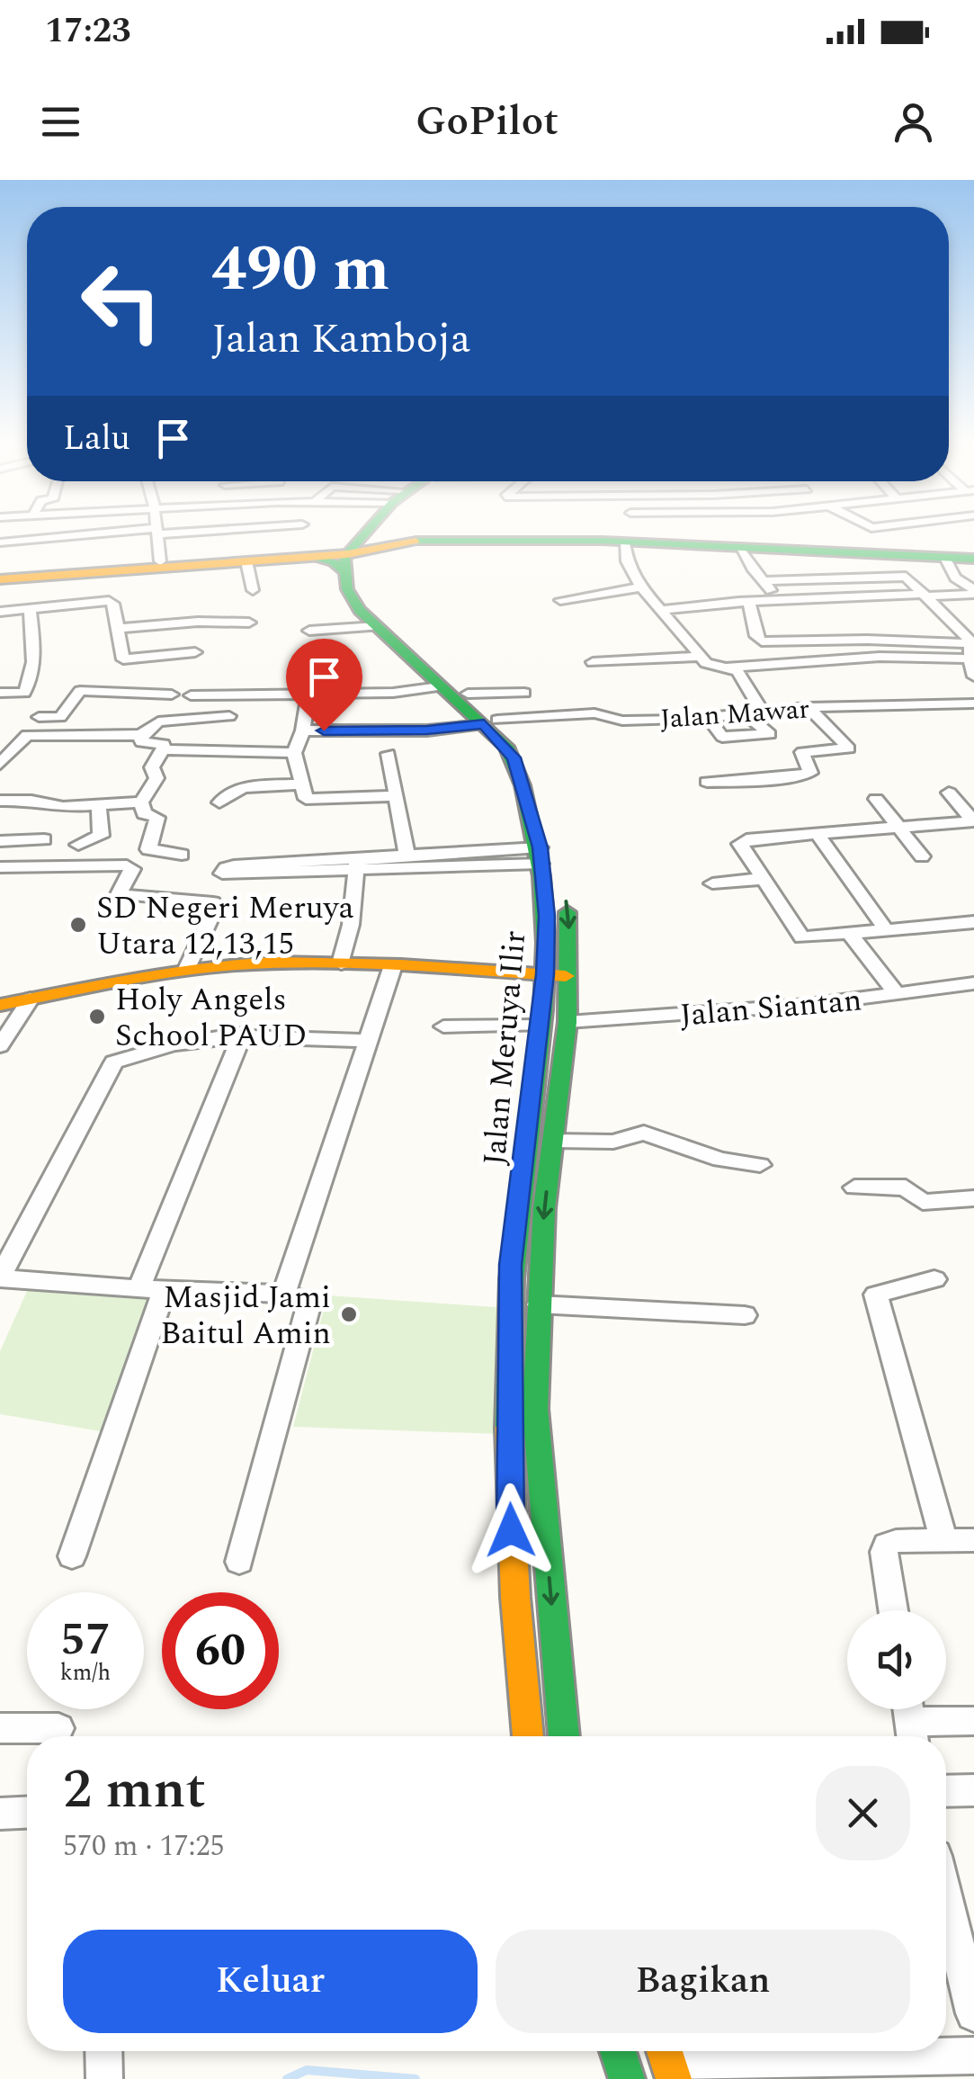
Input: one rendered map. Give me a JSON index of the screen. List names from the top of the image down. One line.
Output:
{"streets":{"main road":["Jalan Meruya Ilir"],"street":["Jalan Mawar","Jalan Siantan"]},"crossings":[["Jalan Mawar","Jalan Meruya Ilir"],["Jalan Siantan","Jalan Meruya Ilir"]],"places":["SD Negeri Meruya Utara 12,13,15","Holy Angels School PAUD","Masjid Jami Baitul Amin"],"page":{"status":"17:23","header":"GoPilot","turn":["490 m","Jalan Kamboja"],"then":"Lalu","speed":"57 km/h","limit":"60","heading":["2 mnt","570 m · 17:25"],"buttons":["Keluar","Bagikan"]}}
